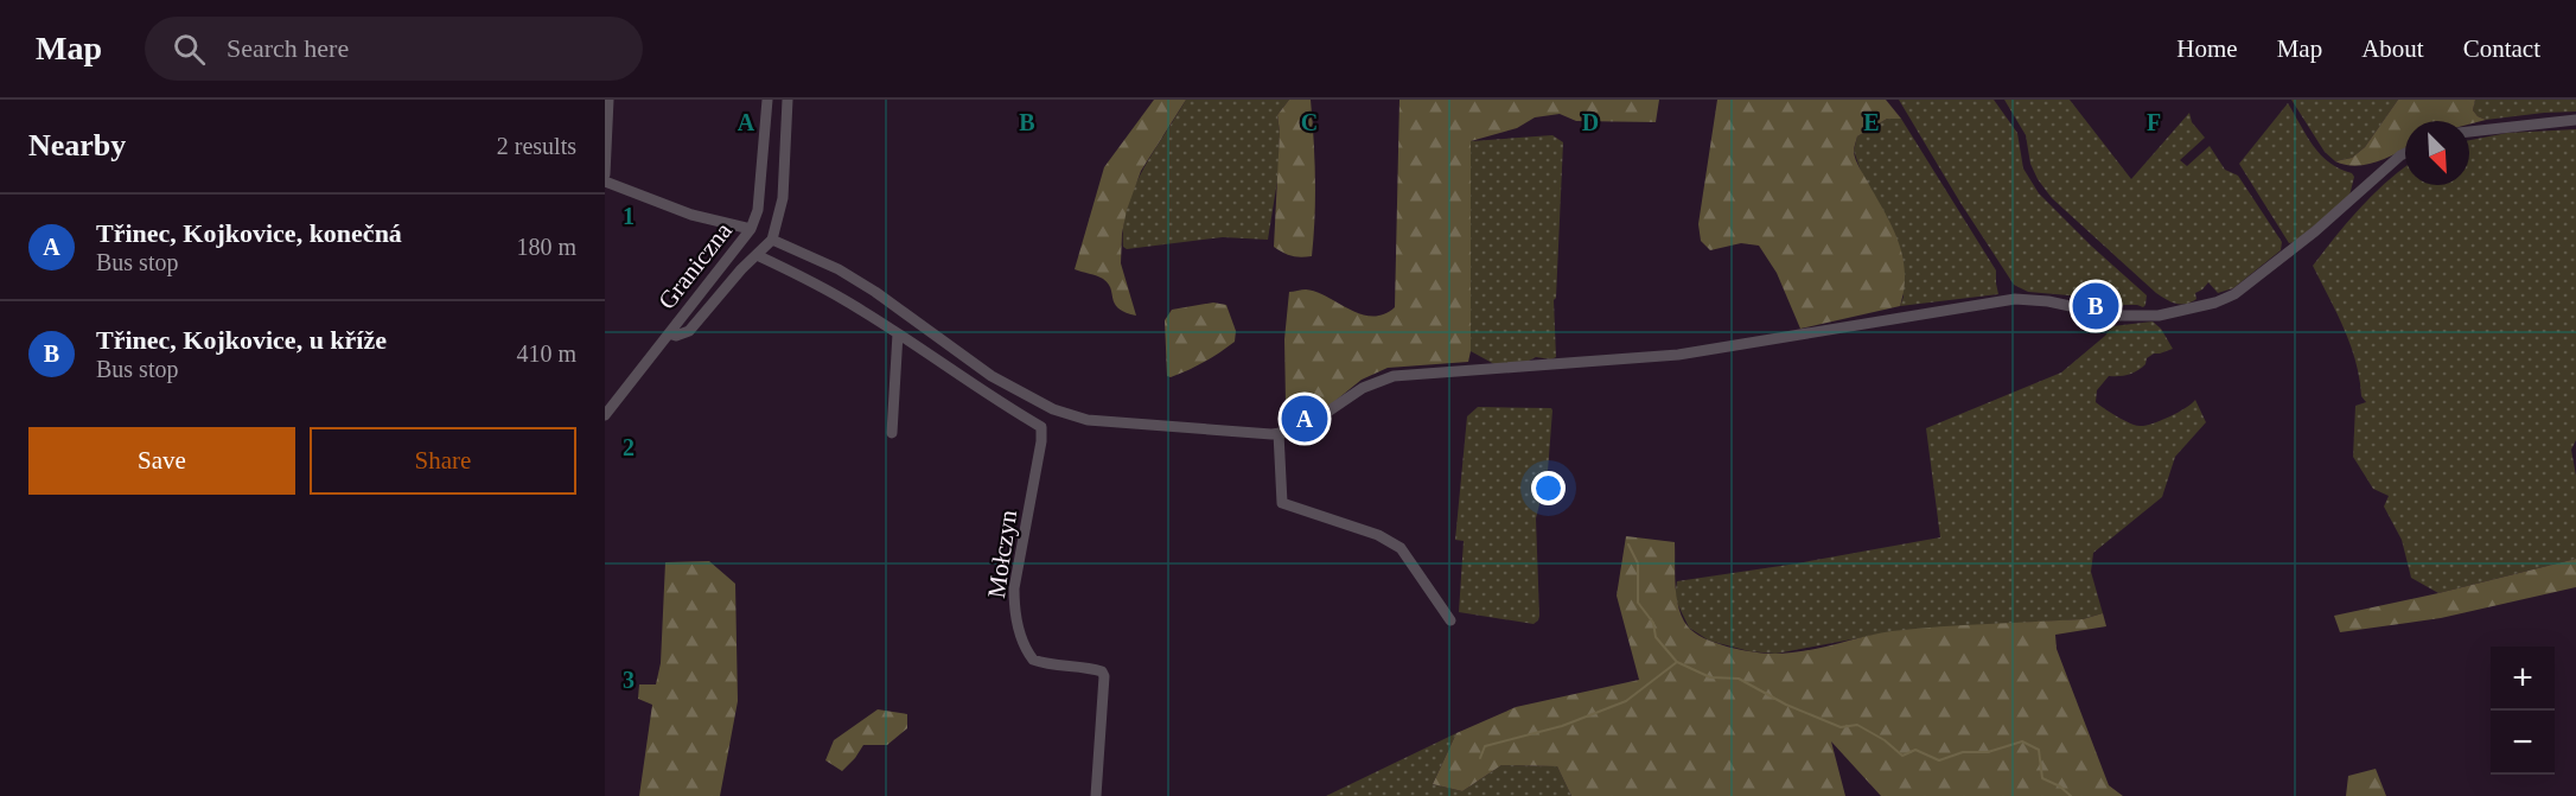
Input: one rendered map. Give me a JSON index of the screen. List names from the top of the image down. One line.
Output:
{"streets":{"street":["Graniczna","Mołczyn"]},"north":"bottom right","page":{"header":"Map","search":"Search here","nav":["Home","Map","About","Contact"],"heading":["Nearby","2 results"],"list":[{"mark":"A","name":"Třinec, Kojkovice, konečná","note":"Bus stop","value":"180 m"},{"mark":"B","name":"Třinec, Kojkovice, u kříže","note":"Bus stop","value":"410 m"}],"pins":["B","A"],"buttons":["Save","Share"],"map_buttons":["+","−"]},"grid":{"columns":["A","B","C","D","E","F"],"rows":["1","2","3"]}}
